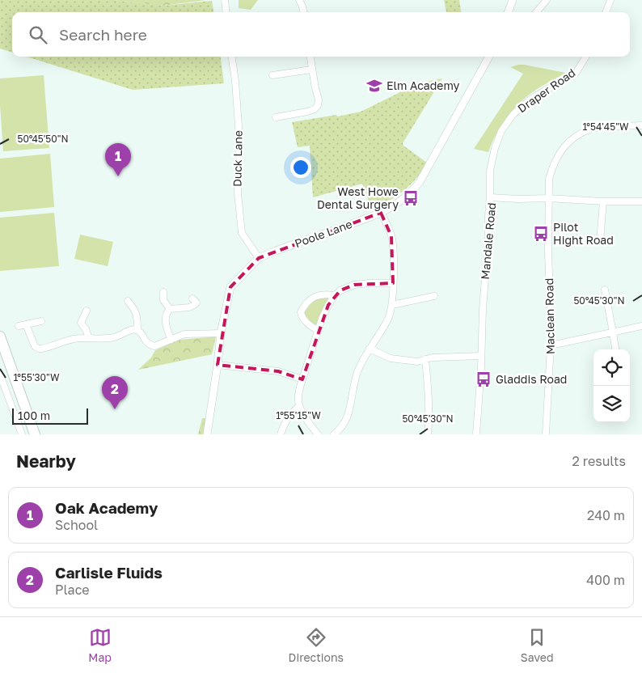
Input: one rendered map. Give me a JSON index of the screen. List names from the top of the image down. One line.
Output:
{"streets":{"street":["Draper Road","Duck Lane","Poole Lane","Mandale Road","Maclean Road"]},"crossings":[["Draper Road","Mandale Road"],["Duck Lane","Poole Lane"],["Mandale Road","Maclean Road"]],"places":{"school or university":["Elm Academy"],"bus stop":["West Howe Dental Surgery","Pilot Hight Road","Gladdis Road"]},"scale_bar":"100 m","page":{"search":"Search here","pins":["1","2"],"scale":"100 m","heading":["Nearby","2 results"],"list":[{"mark":"1","name":"Oak Academy","note":"School","value":"240 m"},{"mark":"2","name":"Carlisle Fluids","note":"Place","value":"400 m"}],"nav":["Map","Directions","Saved"]},"coordinates":["1°54'45\"W","50°45'50\"N","50°45'30\"N","1°55'30\"W","1°55'15\"W"]}
